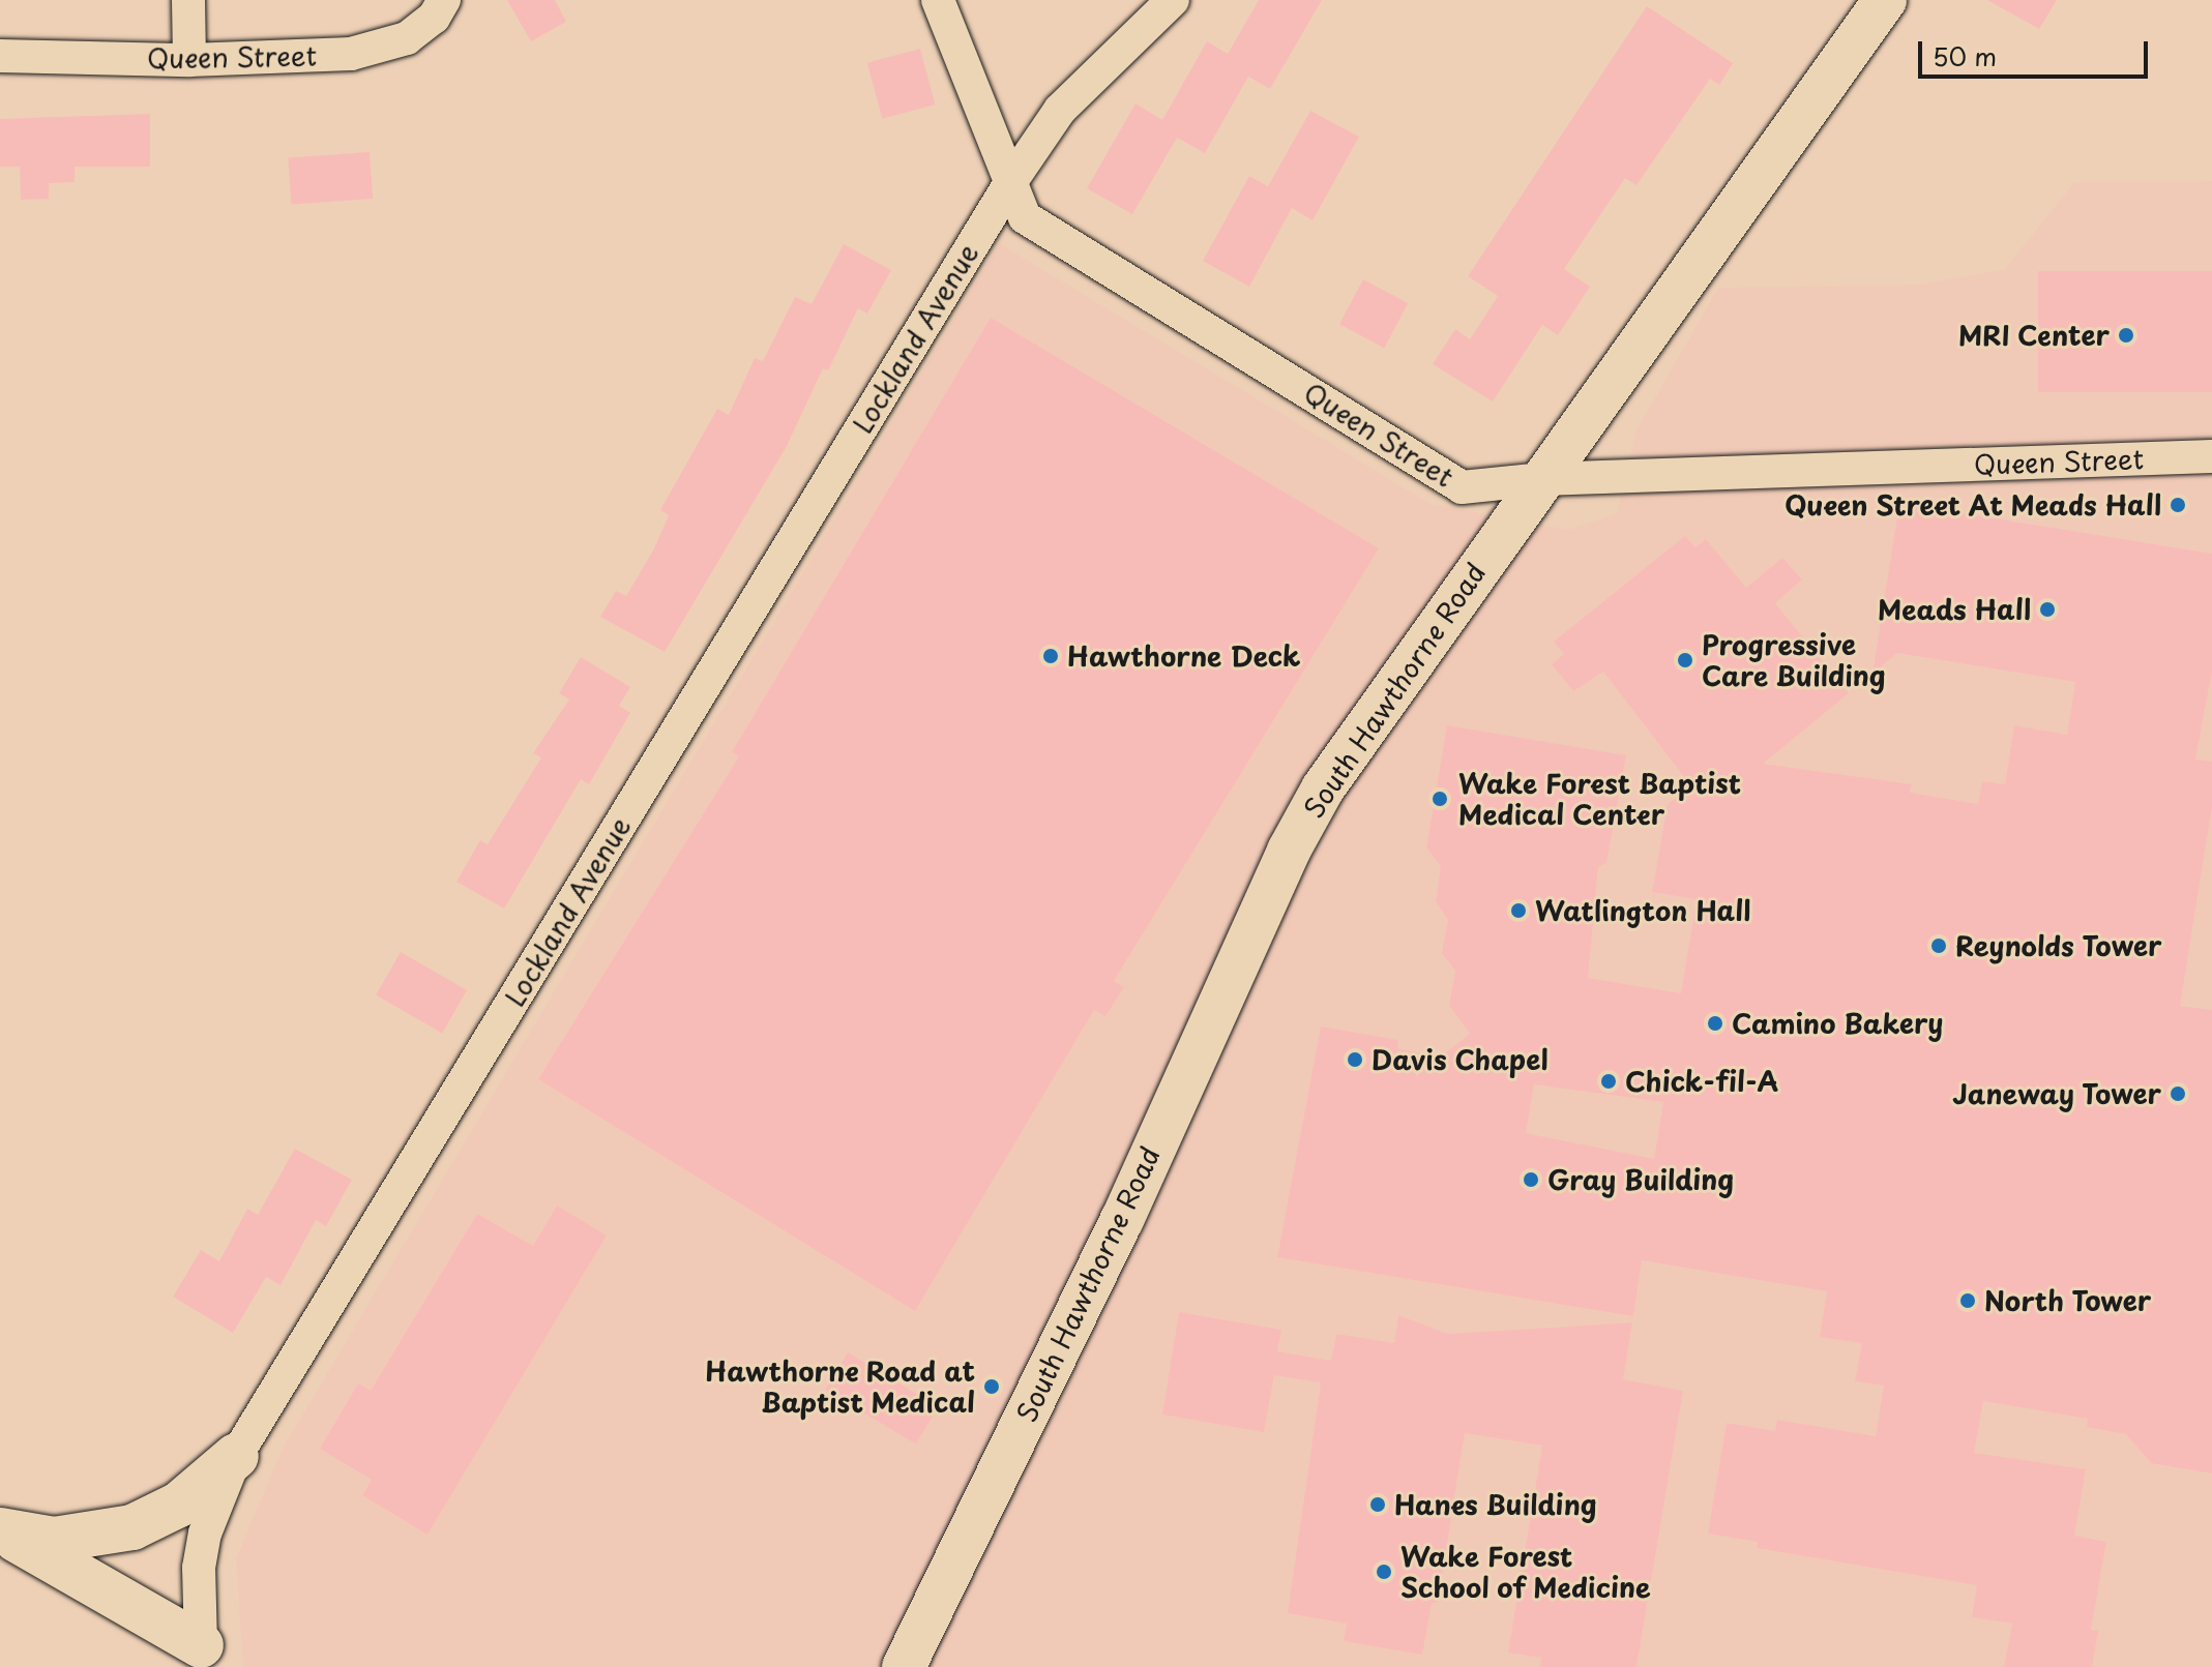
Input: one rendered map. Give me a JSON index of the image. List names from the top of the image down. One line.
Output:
{"streets":{"main road":["South Hawthorne Road"],"street":["Queen Street","Lockland Avenue"]},"crossings":[["Queen Street","Lockland Avenue"],["Queen Street","South Hawthorne Road"]],"places":["MRI Center","Queen Street At Meads Hall","Meads Hall","Hawthorne Deck","Progressive Care Building","Wake Forest Baptist Medical Center","Watlington Hall","Reynolds Tower","Camino Bakery","Davis Chapel","Chick-fil-A","Janeway Tower","Gray Building","North Tower","Hawthorne Road at Baptist Medical","Hanes Building","Wake Forest School of Medicine"],"scale_bar":"50 m"}
